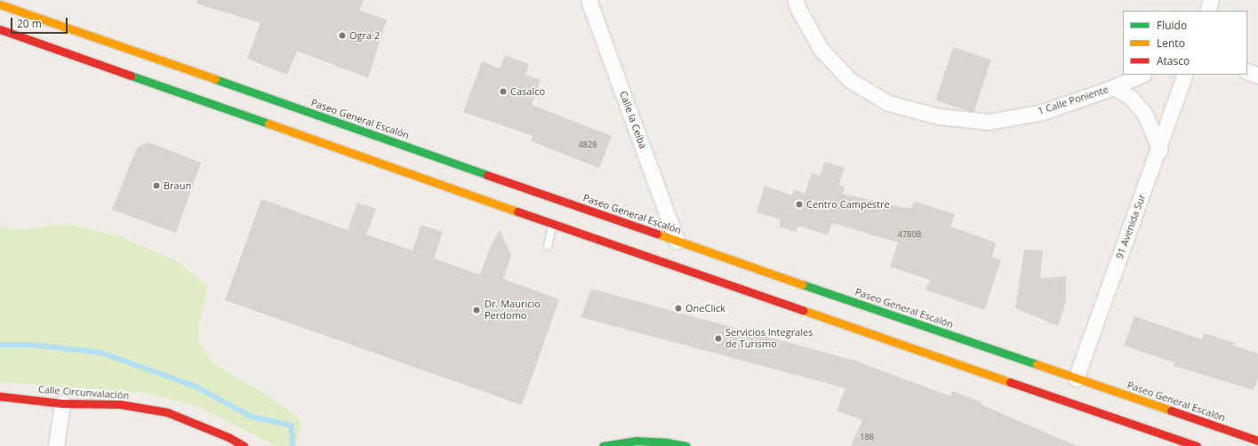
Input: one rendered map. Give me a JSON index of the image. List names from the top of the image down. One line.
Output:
{"streets":{"main road":["Paseo General Escalón","Calle Circunvalación"],"street":["1 Calle Poniente","Calle la Ceiba","91 Avenida Sur"]},"crossings":[["Paseo General Escalón","Calle la Ceiba"],["Paseo General Escalón","91 Avenida Sur"]],"places":["Ogra 2","Casalco","Braun","Centro Campestre","OneClick","Dr. Mauricio Perdomo","Servicios Integrales de Turismo"],"house_numbers":["4828","4780B","188"],"legend":["Fluido","Lento","Atasco"],"scale_bar":"20 m"}
